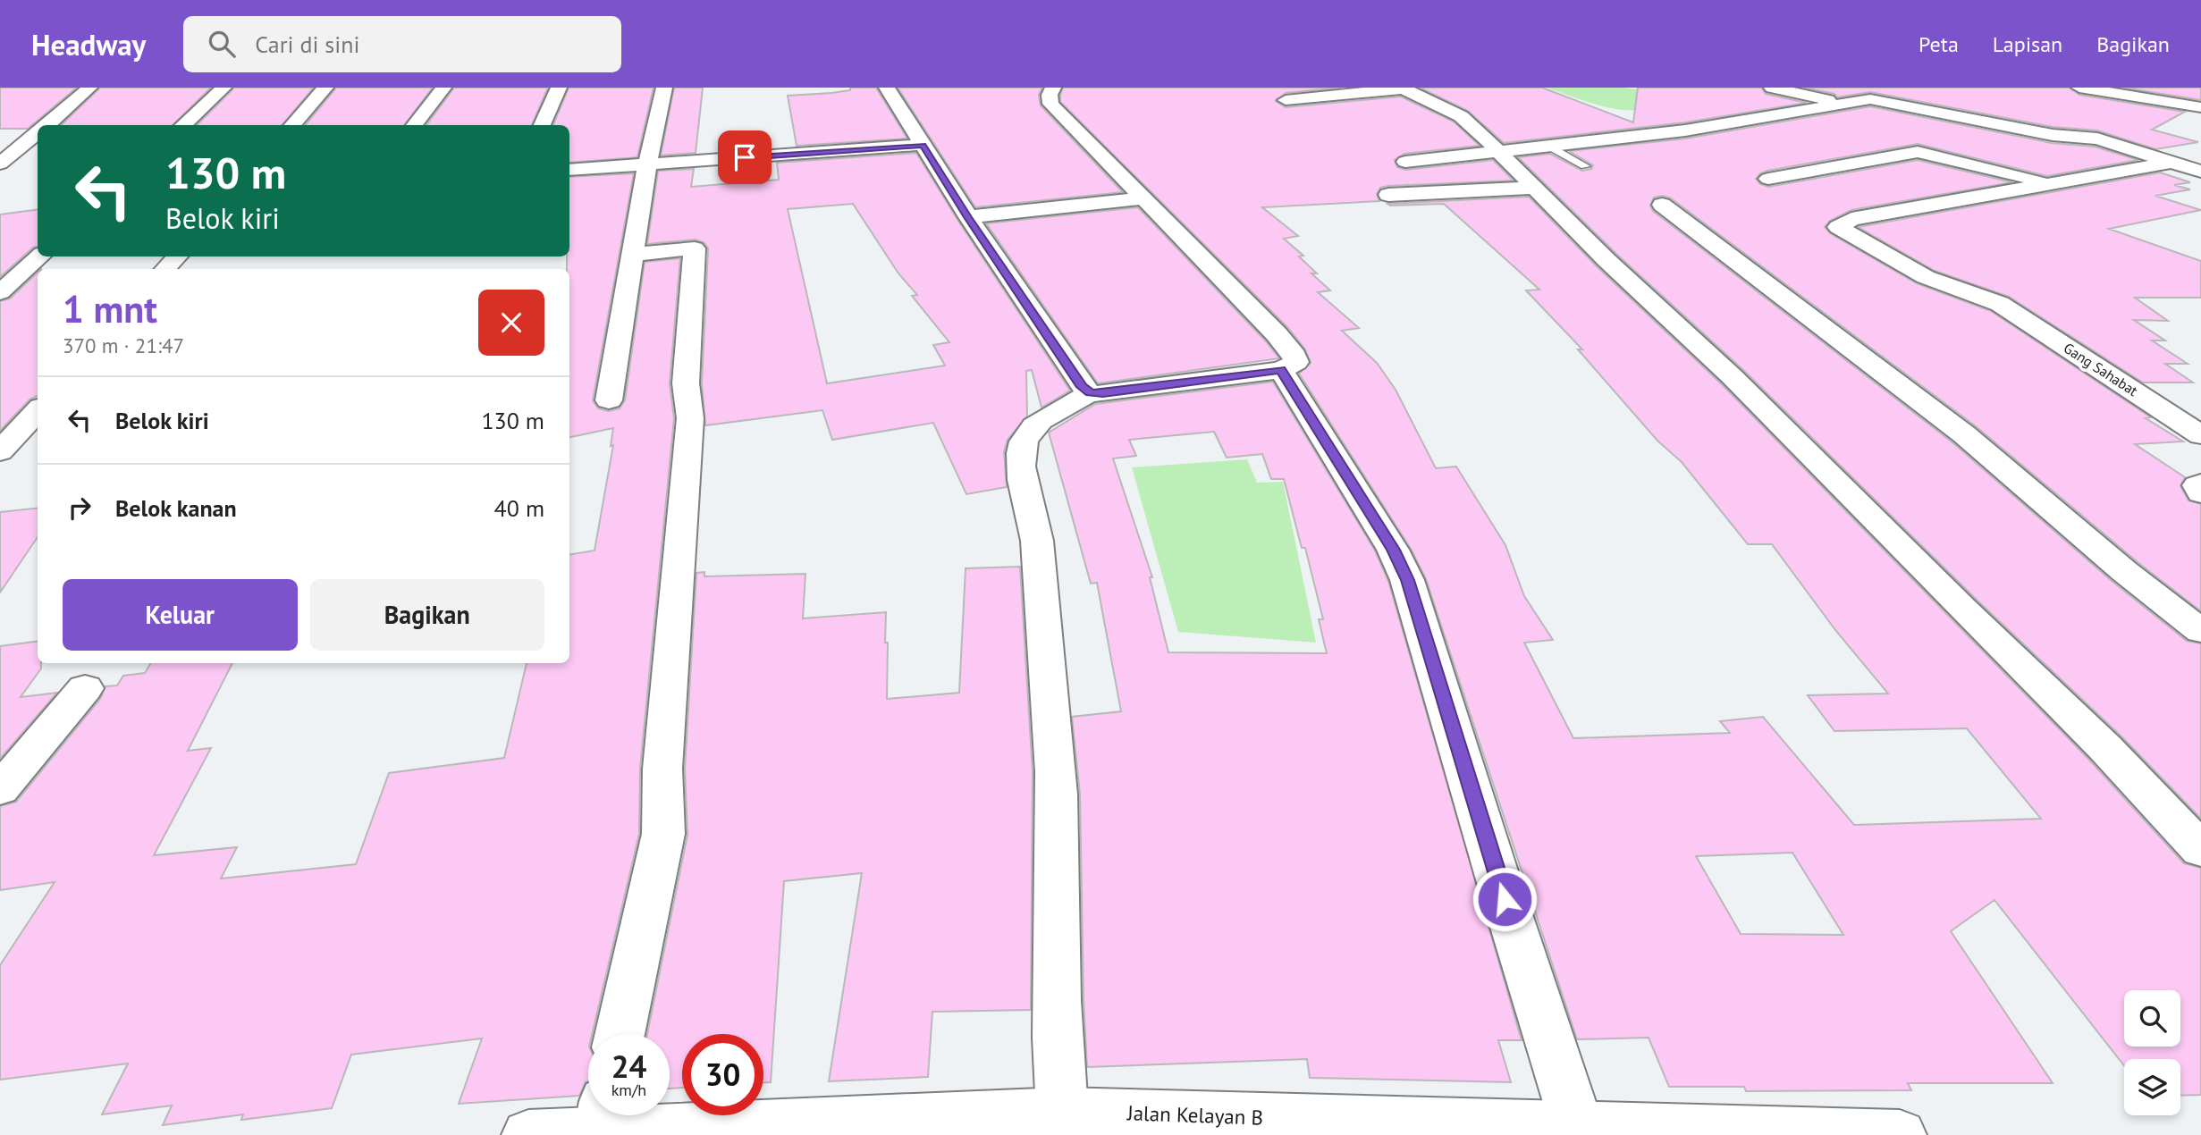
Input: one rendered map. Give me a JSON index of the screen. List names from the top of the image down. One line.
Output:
{"streets":{"street":["Gang Sahabat","Jalan Kelayan B"]},"page":{"header":"Headway","search":"Cari di sini","nav":["Peta","Lapisan","Bagikan"],"turn":["130 m","Belok kiri"],"heading":["1 mnt","370 m · 21:47"],"list":[{"name":"Belok kiri","value":"130 m"},{"name":"Belok kanan","value":"40 m"}],"buttons":["Keluar","Bagikan"],"speed":"24 km/h","limit":"30"}}
